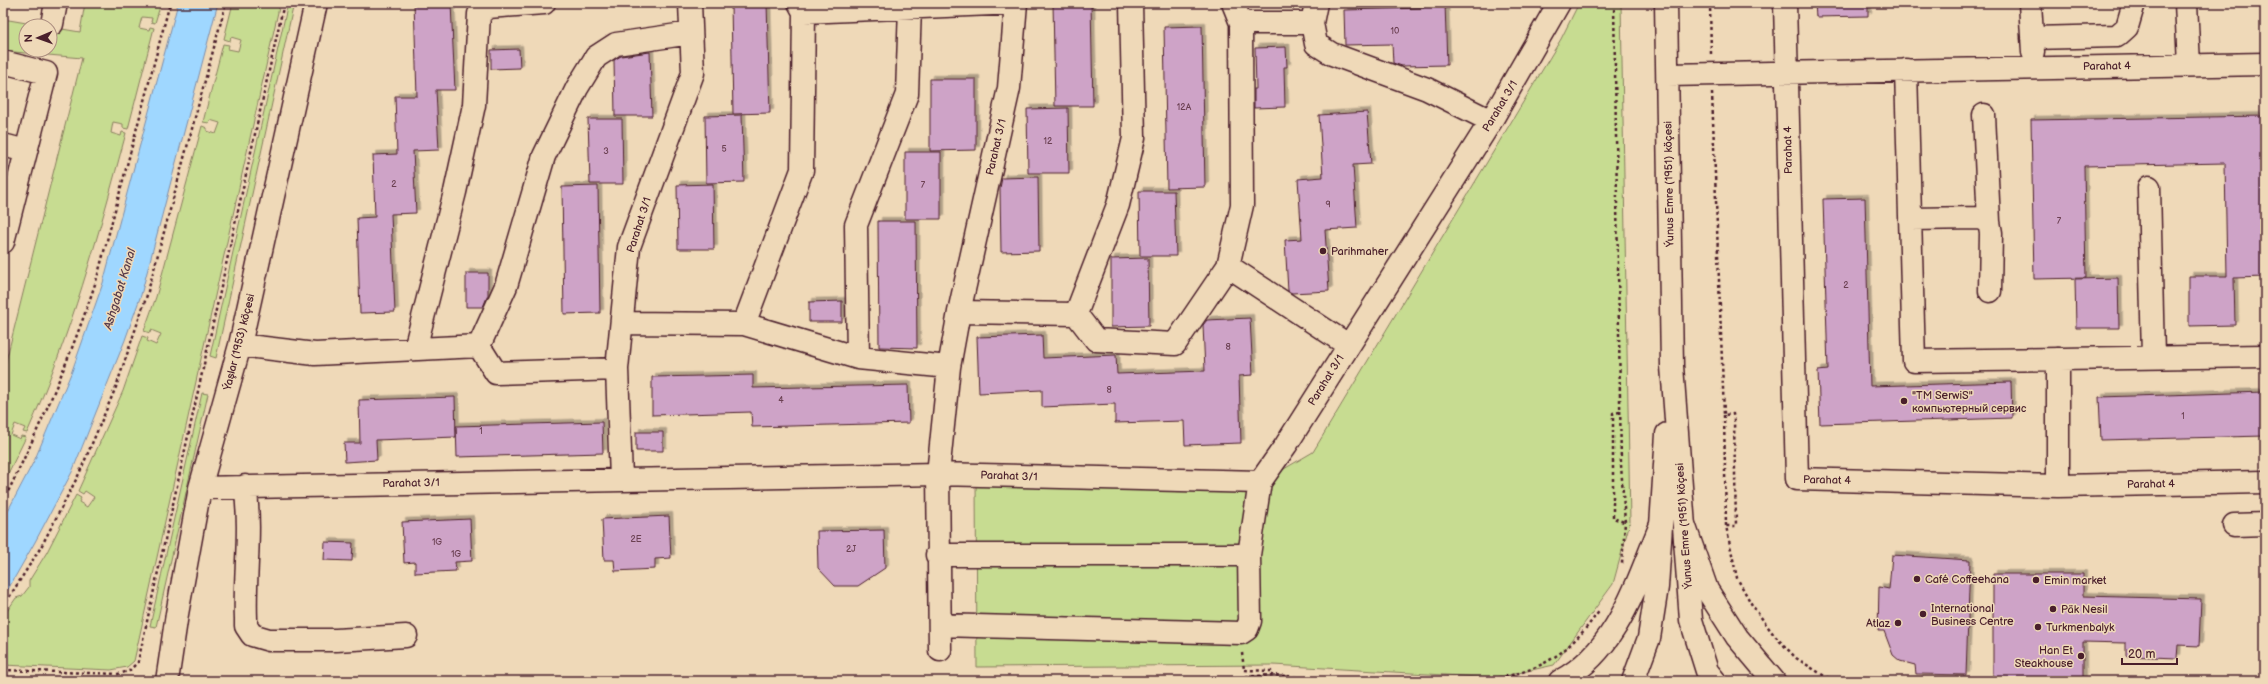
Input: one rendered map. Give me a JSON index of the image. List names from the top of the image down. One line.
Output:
{"streets":{"street":["Parahat 4","Parahat 3/1","Ýunus Emre (1951) köçesi","Ýaşlar (1953) köçesi"]},"crossings":[["Parahat 4","Ýunus Emre (1951) köçesi"],["Parahat 3/1","Ýaşlar (1953) köçesi"]],"water":["Ashgabat Kanal"],"places":["Parihmaher","\"TM SerwiS\" компьютерный сервис","Café Coffeehana","Emin market","Päk Nesil","International Business Centre","Atlaz","Turkmenbalyk","Han Et Steakhouse"],"house_numbers":["10","12A","12","5","3","2","7","9","7","2","8","8","4","1","1","2E","1G","2J","1G"],"scale_bar":"20 m","north":"left"}
